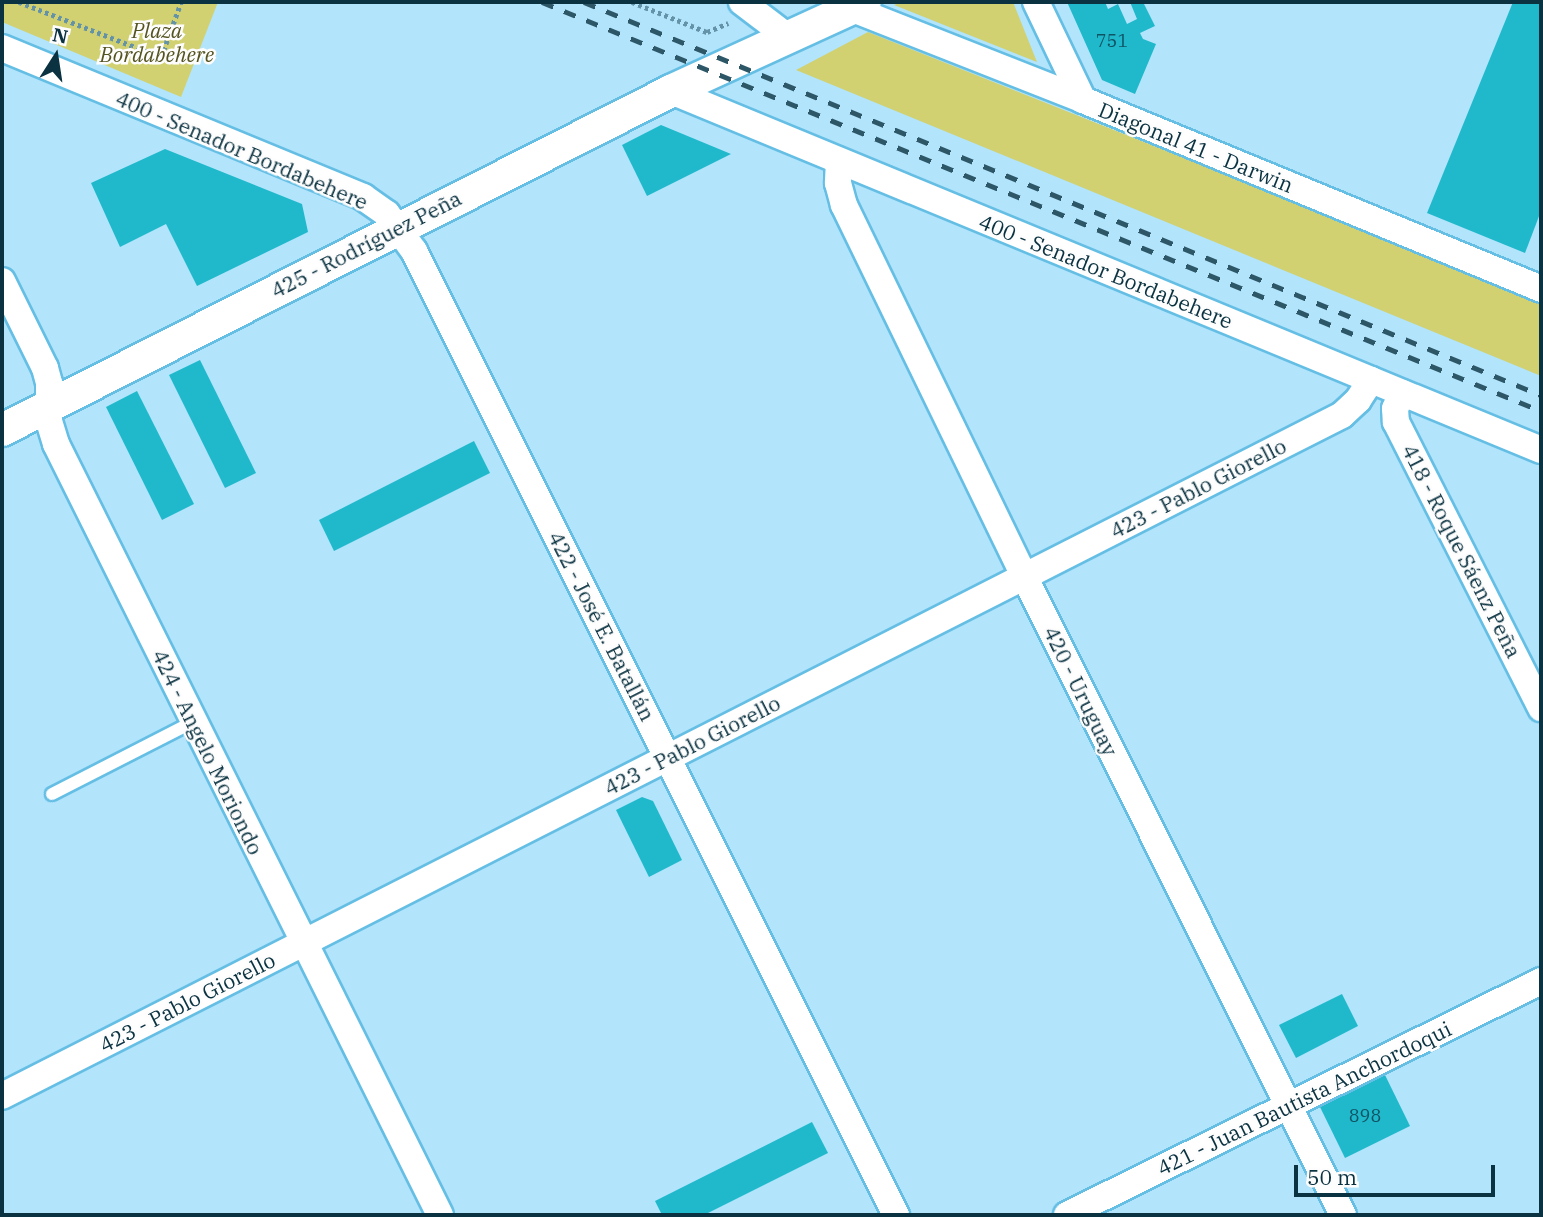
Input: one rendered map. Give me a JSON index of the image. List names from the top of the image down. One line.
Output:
{"streets":{"street":["Diagonal 41 - Darwin","400 - Senador Bordabehere","425 - Rodríguez Peña","423 - Pablo Giorello","418 - Roque Sáenz Peña","422 - José E. Batallán","420 - Uruguay","424 - Angelo Moriondo","421 - Juan Bautista Anchordoqui"]},"crossings":[["Diagonal 41 - Darwin","425 - Rodríguez Peña"],["400 - Senador Bordabehere","425 - Rodríguez Peña"],["400 - Senador Bordabehere","423 - Pablo Giorello"],["400 - Senador Bordabehere","418 - Roque Sáenz Peña"],["400 - Senador Bordabehere","422 - José E. Batallán"],["400 - Senador Bordabehere","420 - Uruguay"],["425 - Rodríguez Peña","422 - José E. Batallán"],["425 - Rodríguez Peña","424 - Angelo Moriondo"],["423 - Pablo Giorello","422 - José E. Batallán"],["423 - Pablo Giorello","420 - Uruguay"],["423 - Pablo Giorello","424 - Angelo Moriondo"],["420 - Uruguay","421 - Juan Bautista Anchordoqui"]],"parks":["Plaza Bordabehere"],"house_numbers":["751","898"],"scale_bar":"50 m","north":"top"}
